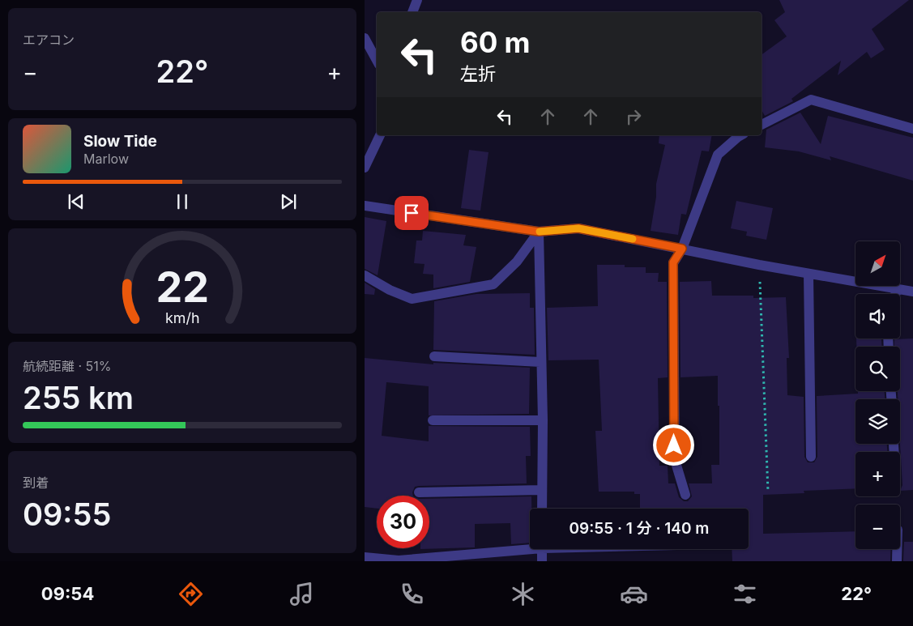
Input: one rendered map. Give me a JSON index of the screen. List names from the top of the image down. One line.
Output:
{"north":"top right","page":{"tile":["エアコン",["航続距離 · 51%","255 km"],["到着","09:55"]],"turn":["60 m","左折"],"heat":["−","22°","+"],"song":["Slow Tide","Marlow"],"map_buttons":["+","−"],"limit":"30","trip":"09:55 · 1 分 · 140 m","tabs":["09:54","22°"],"gauge":["22","km/h"]}}
